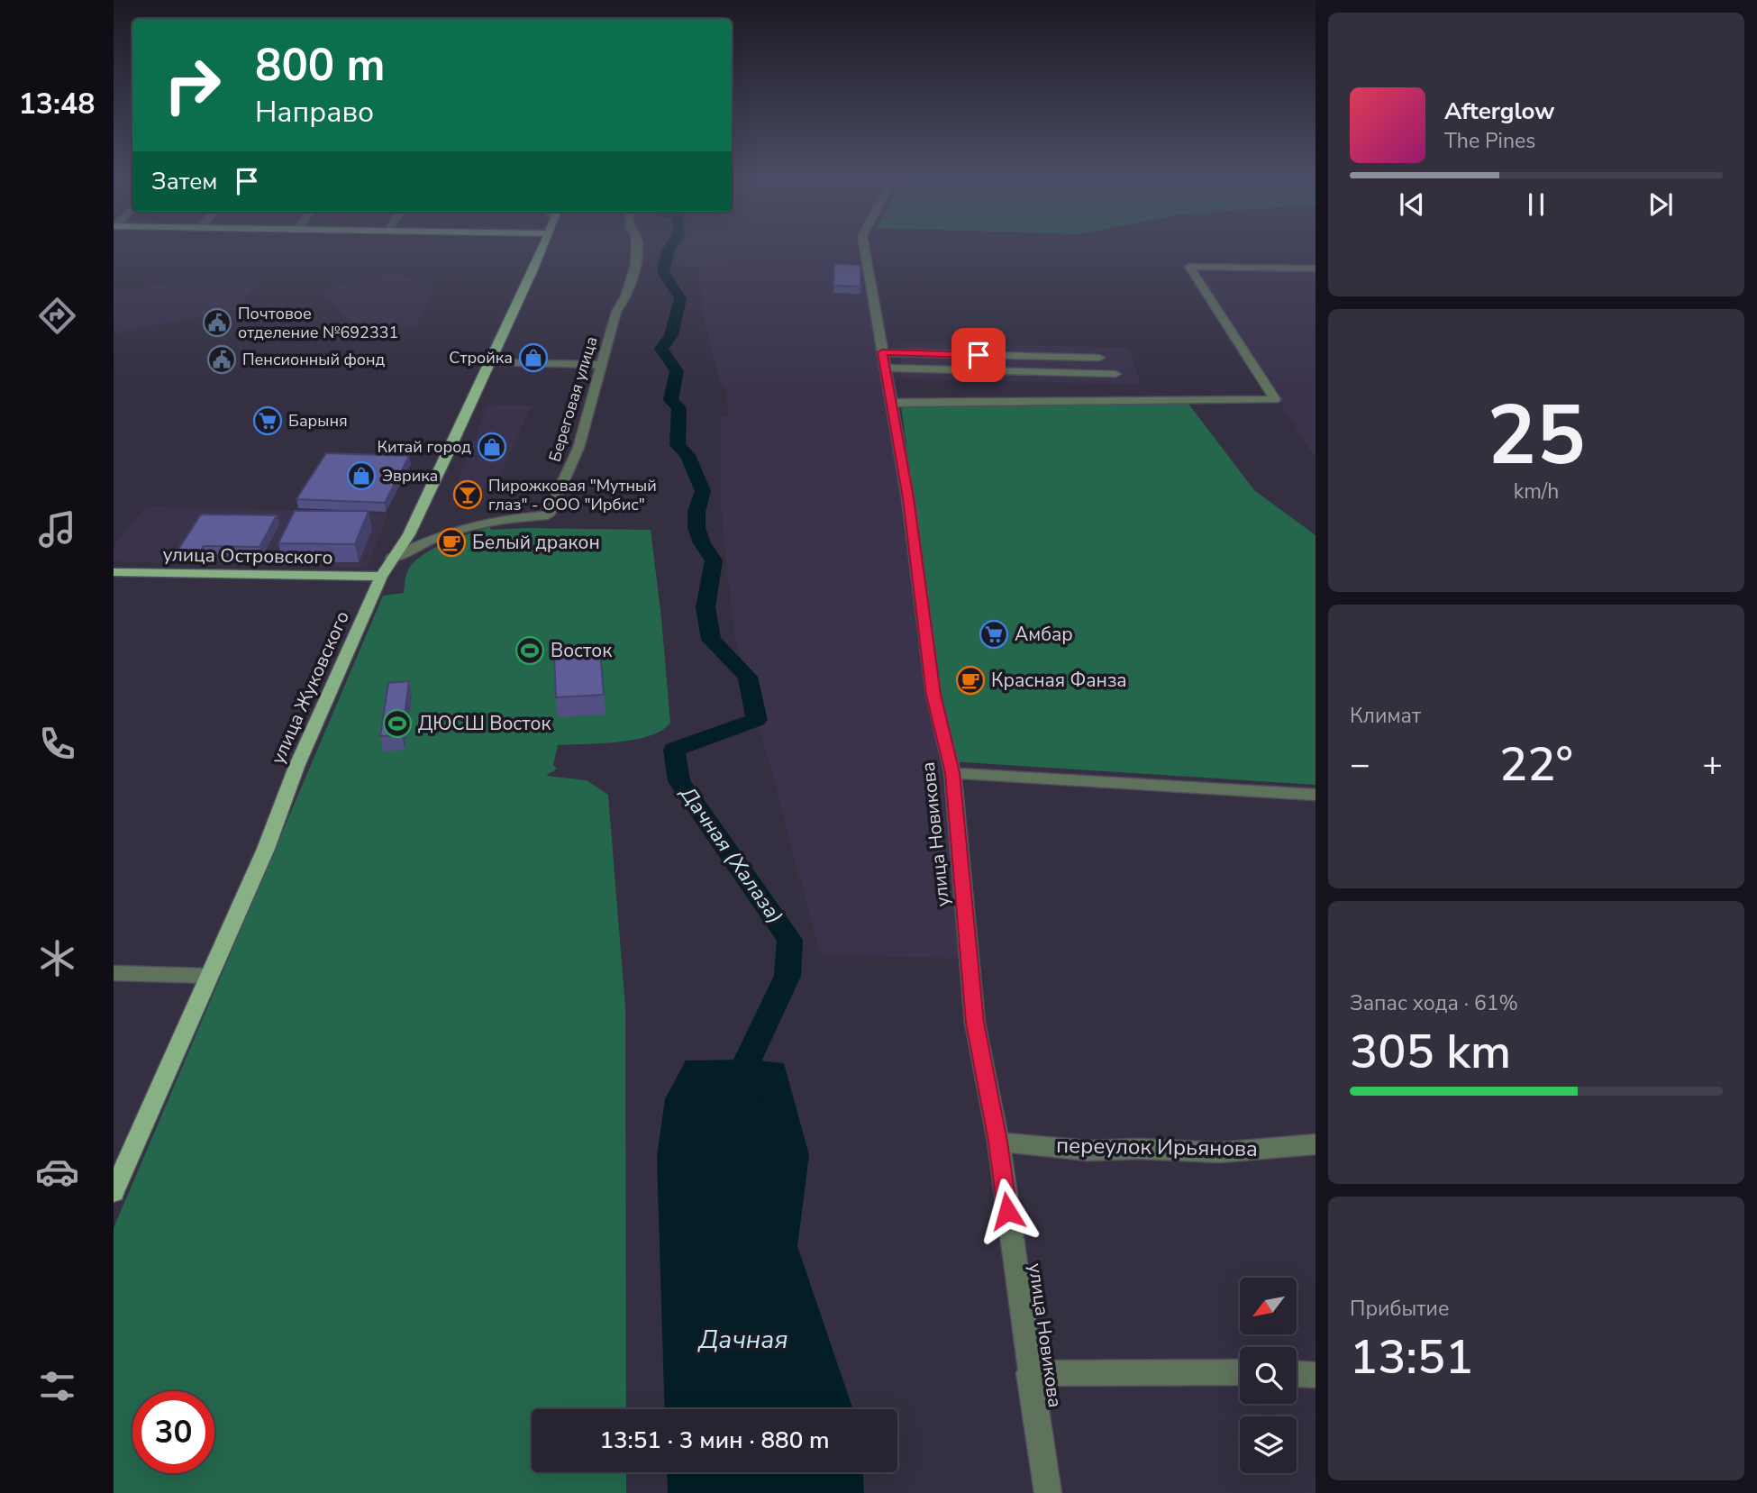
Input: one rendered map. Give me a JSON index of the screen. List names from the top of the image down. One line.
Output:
{"streets":{"main road":["улица Островского","улица Жуковского"],"street":["Береговая улица","улица Новикова","переулок Ирьянова"]},"crossings":[["Береговая улица","улица Жуковского"],["улица Островского","улица Жуковского"],["улица Новикова","переулок Ирьянова"]],"water":["Дачная (Халаза)","Дачная"],"places":{"public building":["Почтовое отделение №692331","Пенсионный фонд"],"shop":["Стройка","Китай город","Эврика"],"supermarket":["Барыня","Амбар"],"bar":["Пирожковая \"Мутный глаз\" - ООО \"Ирбис\""],"cafe":["Белый дракон","Красная Фанза"],"sports":["Восток","ДЮСШ Восток"]},"north":"bottom left","page":{"tabs":"13:48","turn":["800 m","Направо"],"song":["Afterglow","The Pines"],"then":"Затем","tile":[["25","km/h"],"Климат",["Запас хода · 61%","305 km"],["Прибытие","13:51"]],"heat":["−","22°","+"],"limit":"30","trip":"13:51 · 3 мин · 880 m"}}
